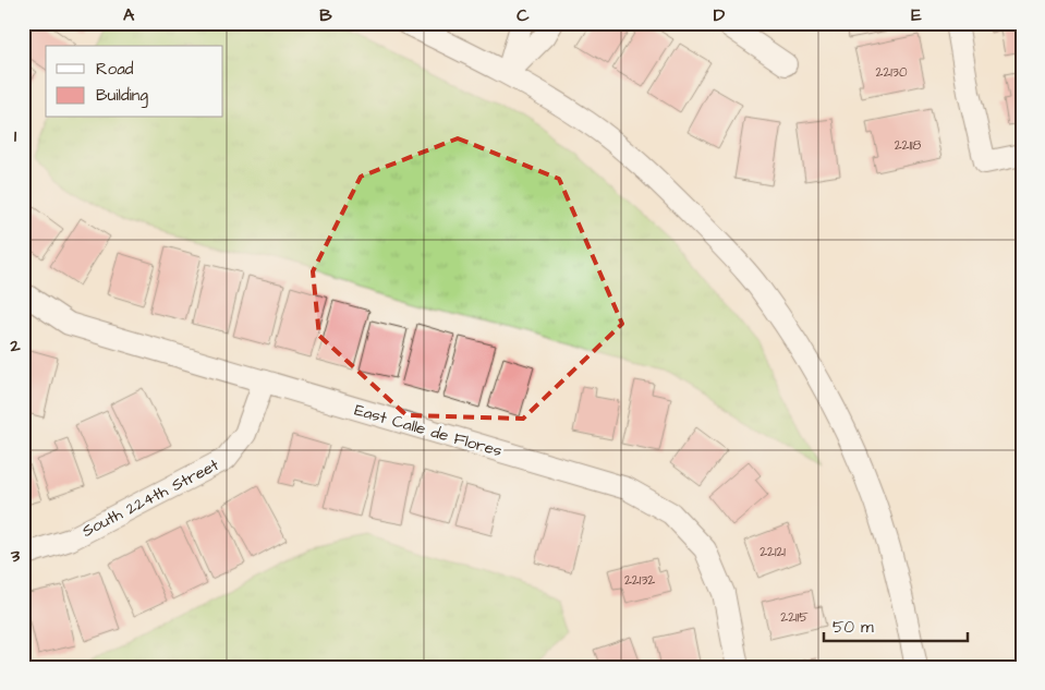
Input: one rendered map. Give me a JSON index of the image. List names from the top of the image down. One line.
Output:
{"streets":{"street":["East Calle de Flores","South 224th Street"]},"crossings":[["East Calle de Flores","South 224th Street"]],"house_numbers":["22130","22118","22121","22132","22115"],"legend":["Road","Building"],"scale_bar":"50 m","grid":{"columns":["A","B","C","D","E"],"rows":["1","2","3"]}}
